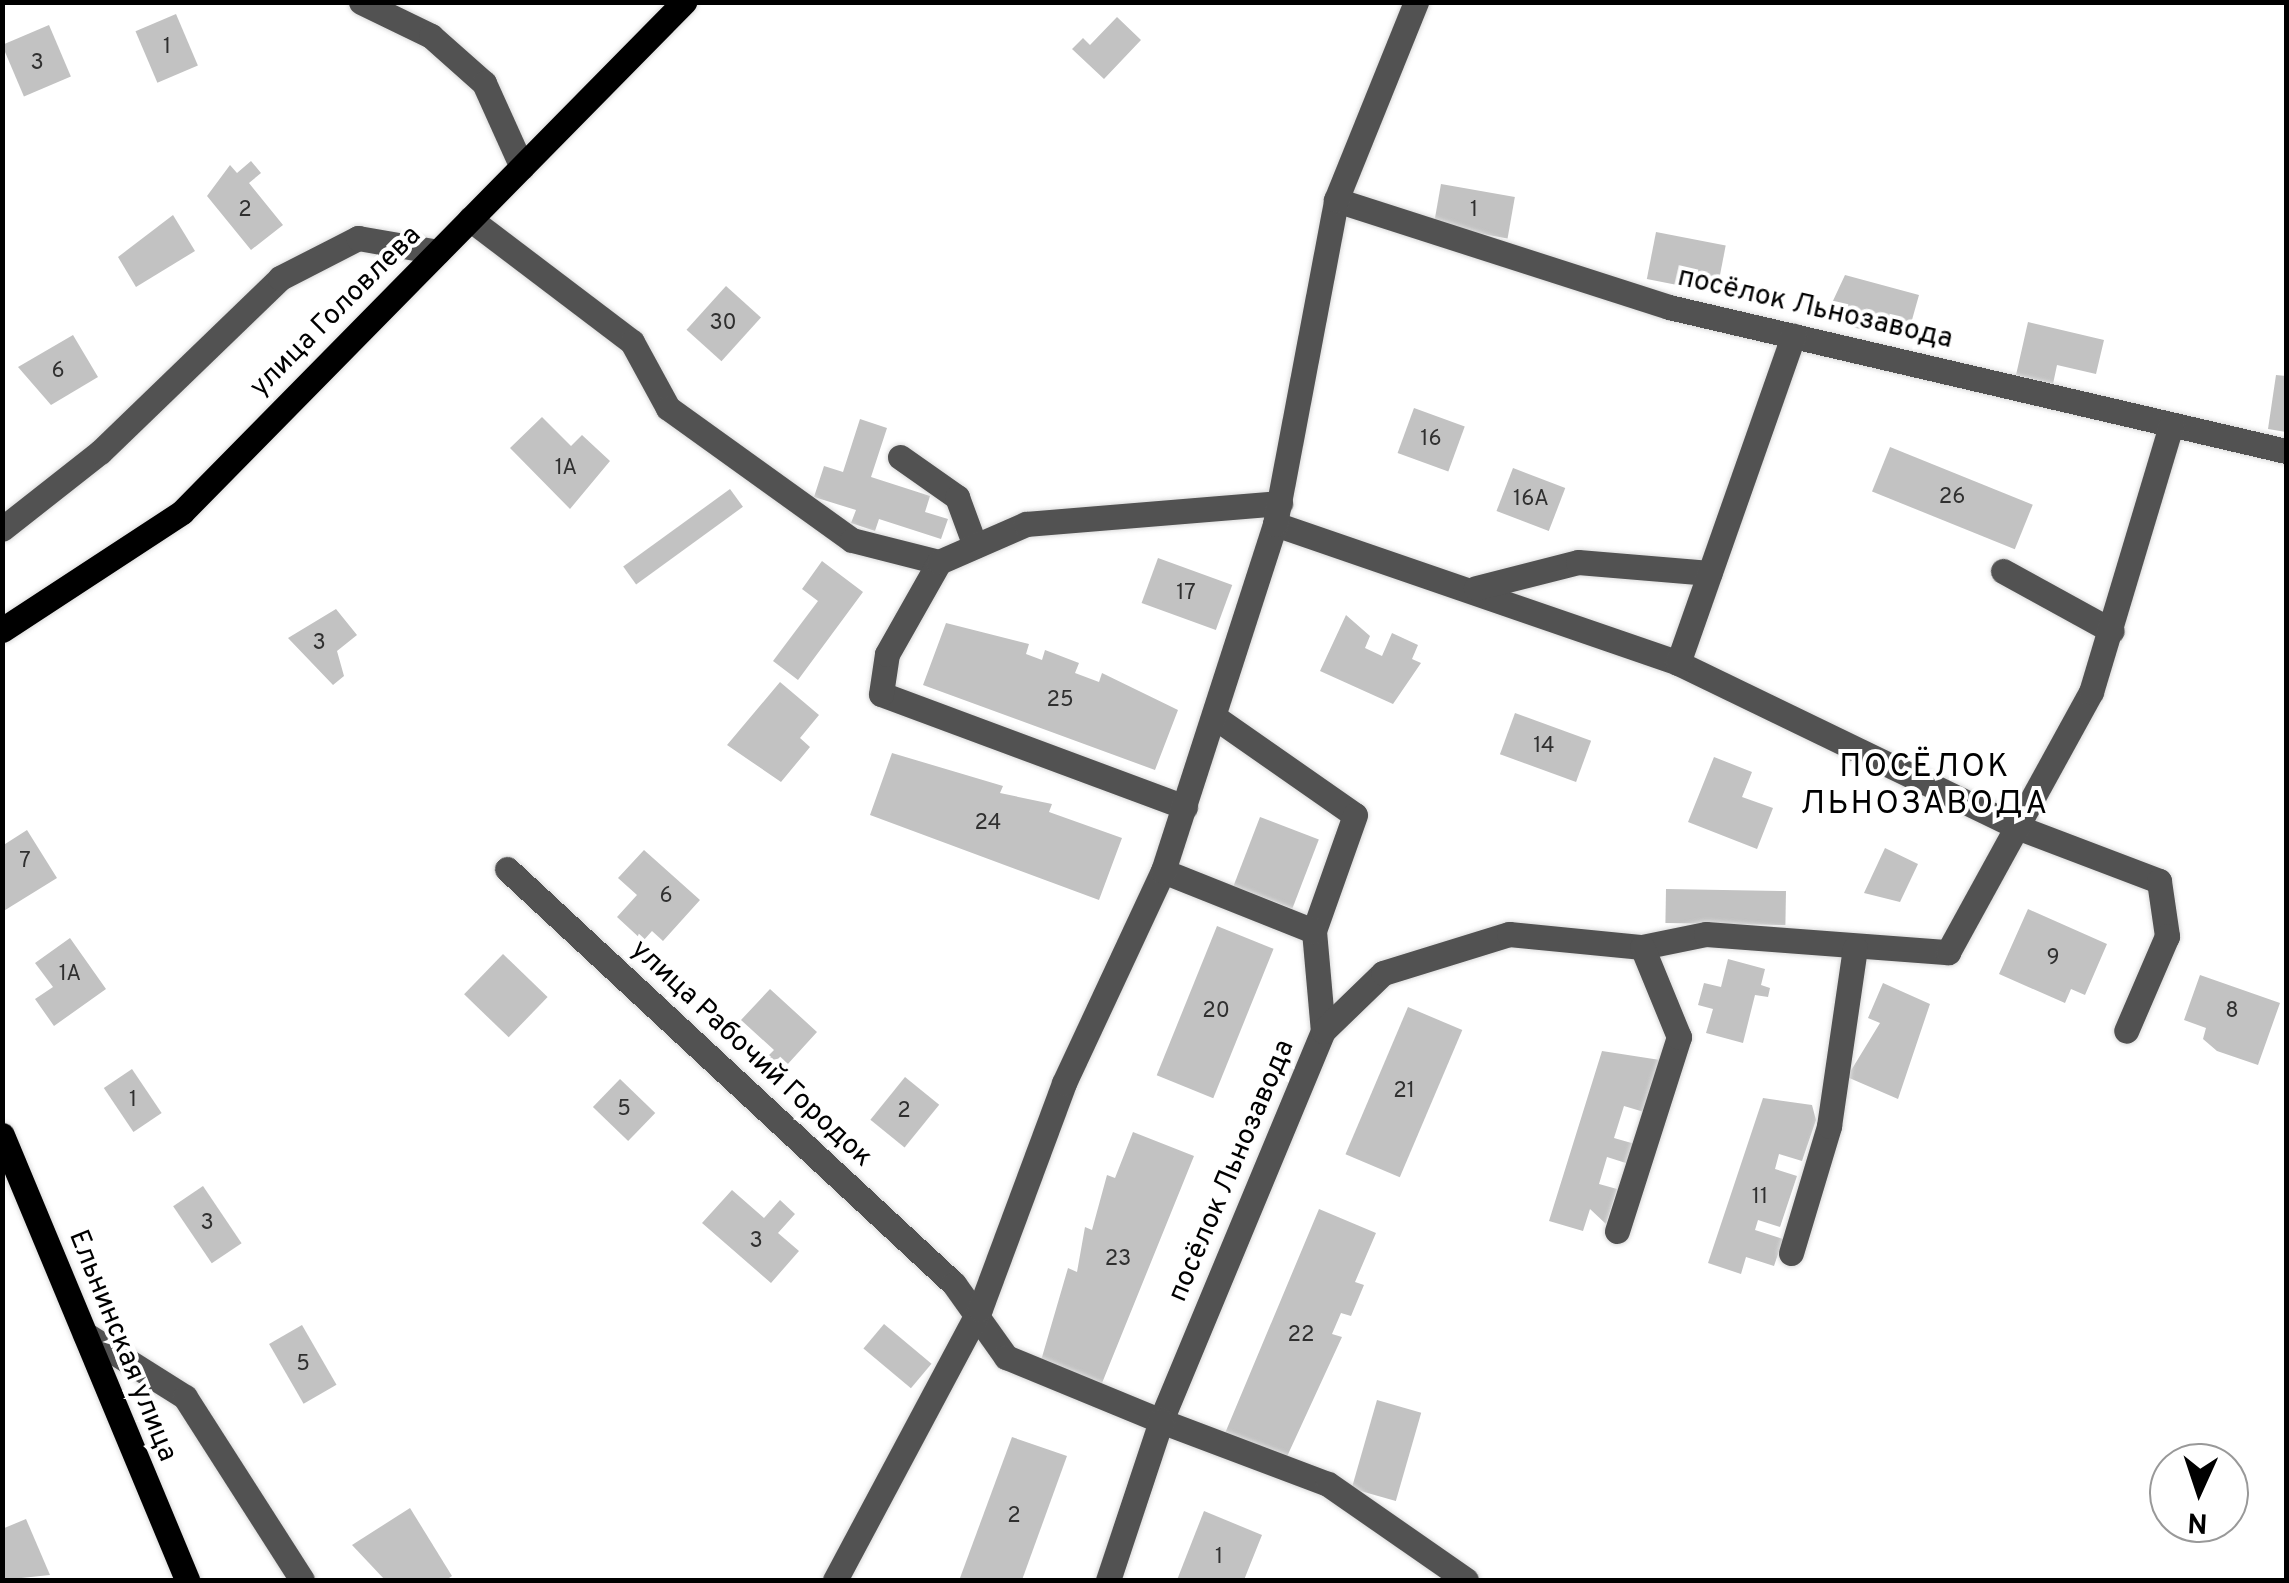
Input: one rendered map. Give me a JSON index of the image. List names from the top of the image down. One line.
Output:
{"streets":{"main road":["улица Головлева","Ельнинская улица"],"street":["посёлок Льнозавода","улица Рабочий Городок"]},"crossings":[["посёлок Льнозавода","улица Рабочий Городок"]],"districts":["ПОСЁЛОК ЛЬНОЗАВОДА"],"house_numbers":["1","3","2","1","30","6","16","1А","26","16А","17","3","25","14","24","7","6","9","1А","20","8","21","1","5","2","11","3","3","23","22","5","2","1"],"north":"bottom"}
